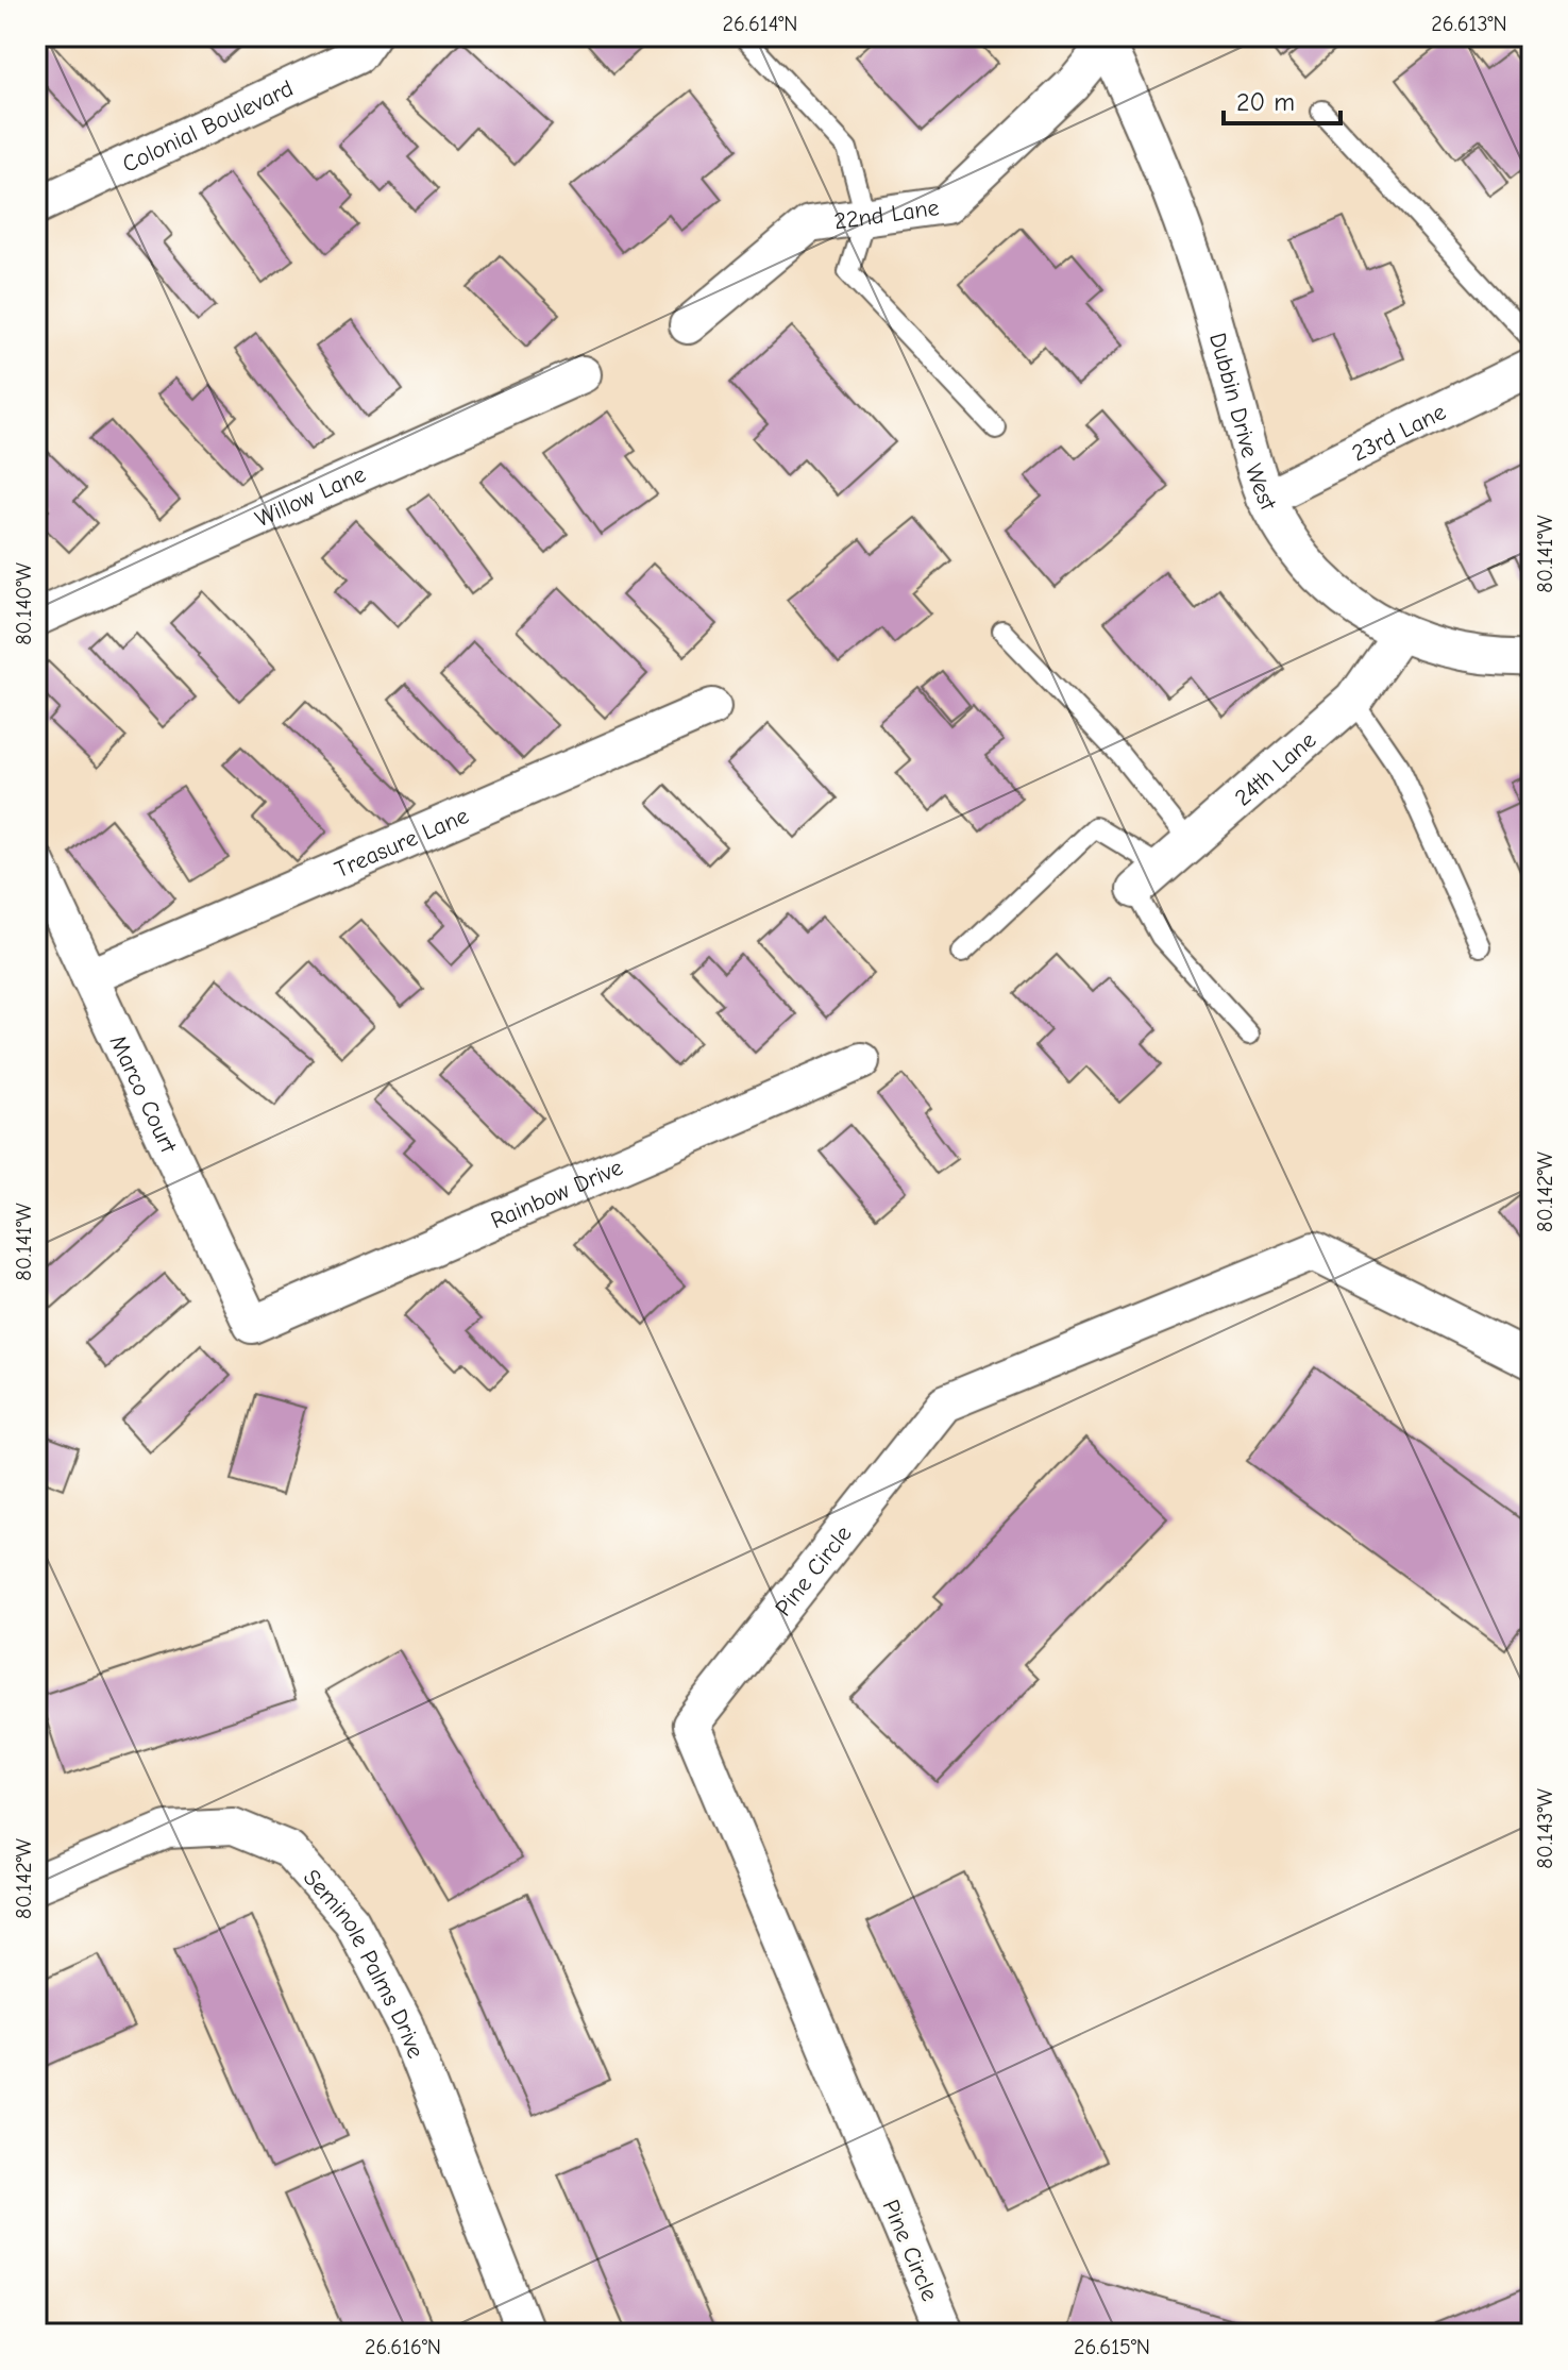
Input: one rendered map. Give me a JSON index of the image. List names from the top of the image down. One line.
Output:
{"streets":{"street":["Colonial Boulevard","22nd Lane","Dubbin Drive West","23rd Lane","Willow Lane","24th Lane","Treasure Lane","Marco Court","Rainbow Drive","Pine Circle","Seminole Palms Drive"]},"crossings":[["22nd Lane","Dubbin Drive West"],["Dubbin Drive West","23rd Lane"],["Dubbin Drive West","24th Lane"],["Treasure Lane","Marco Court"],["Marco Court","Rainbow Drive"]],"scale_bar":"20 m","coordinates":["26.614°N","26.613°N","80.141°W","80.140°W","80.142°W","80.143°W","26.616°N","26.615°N"]}
